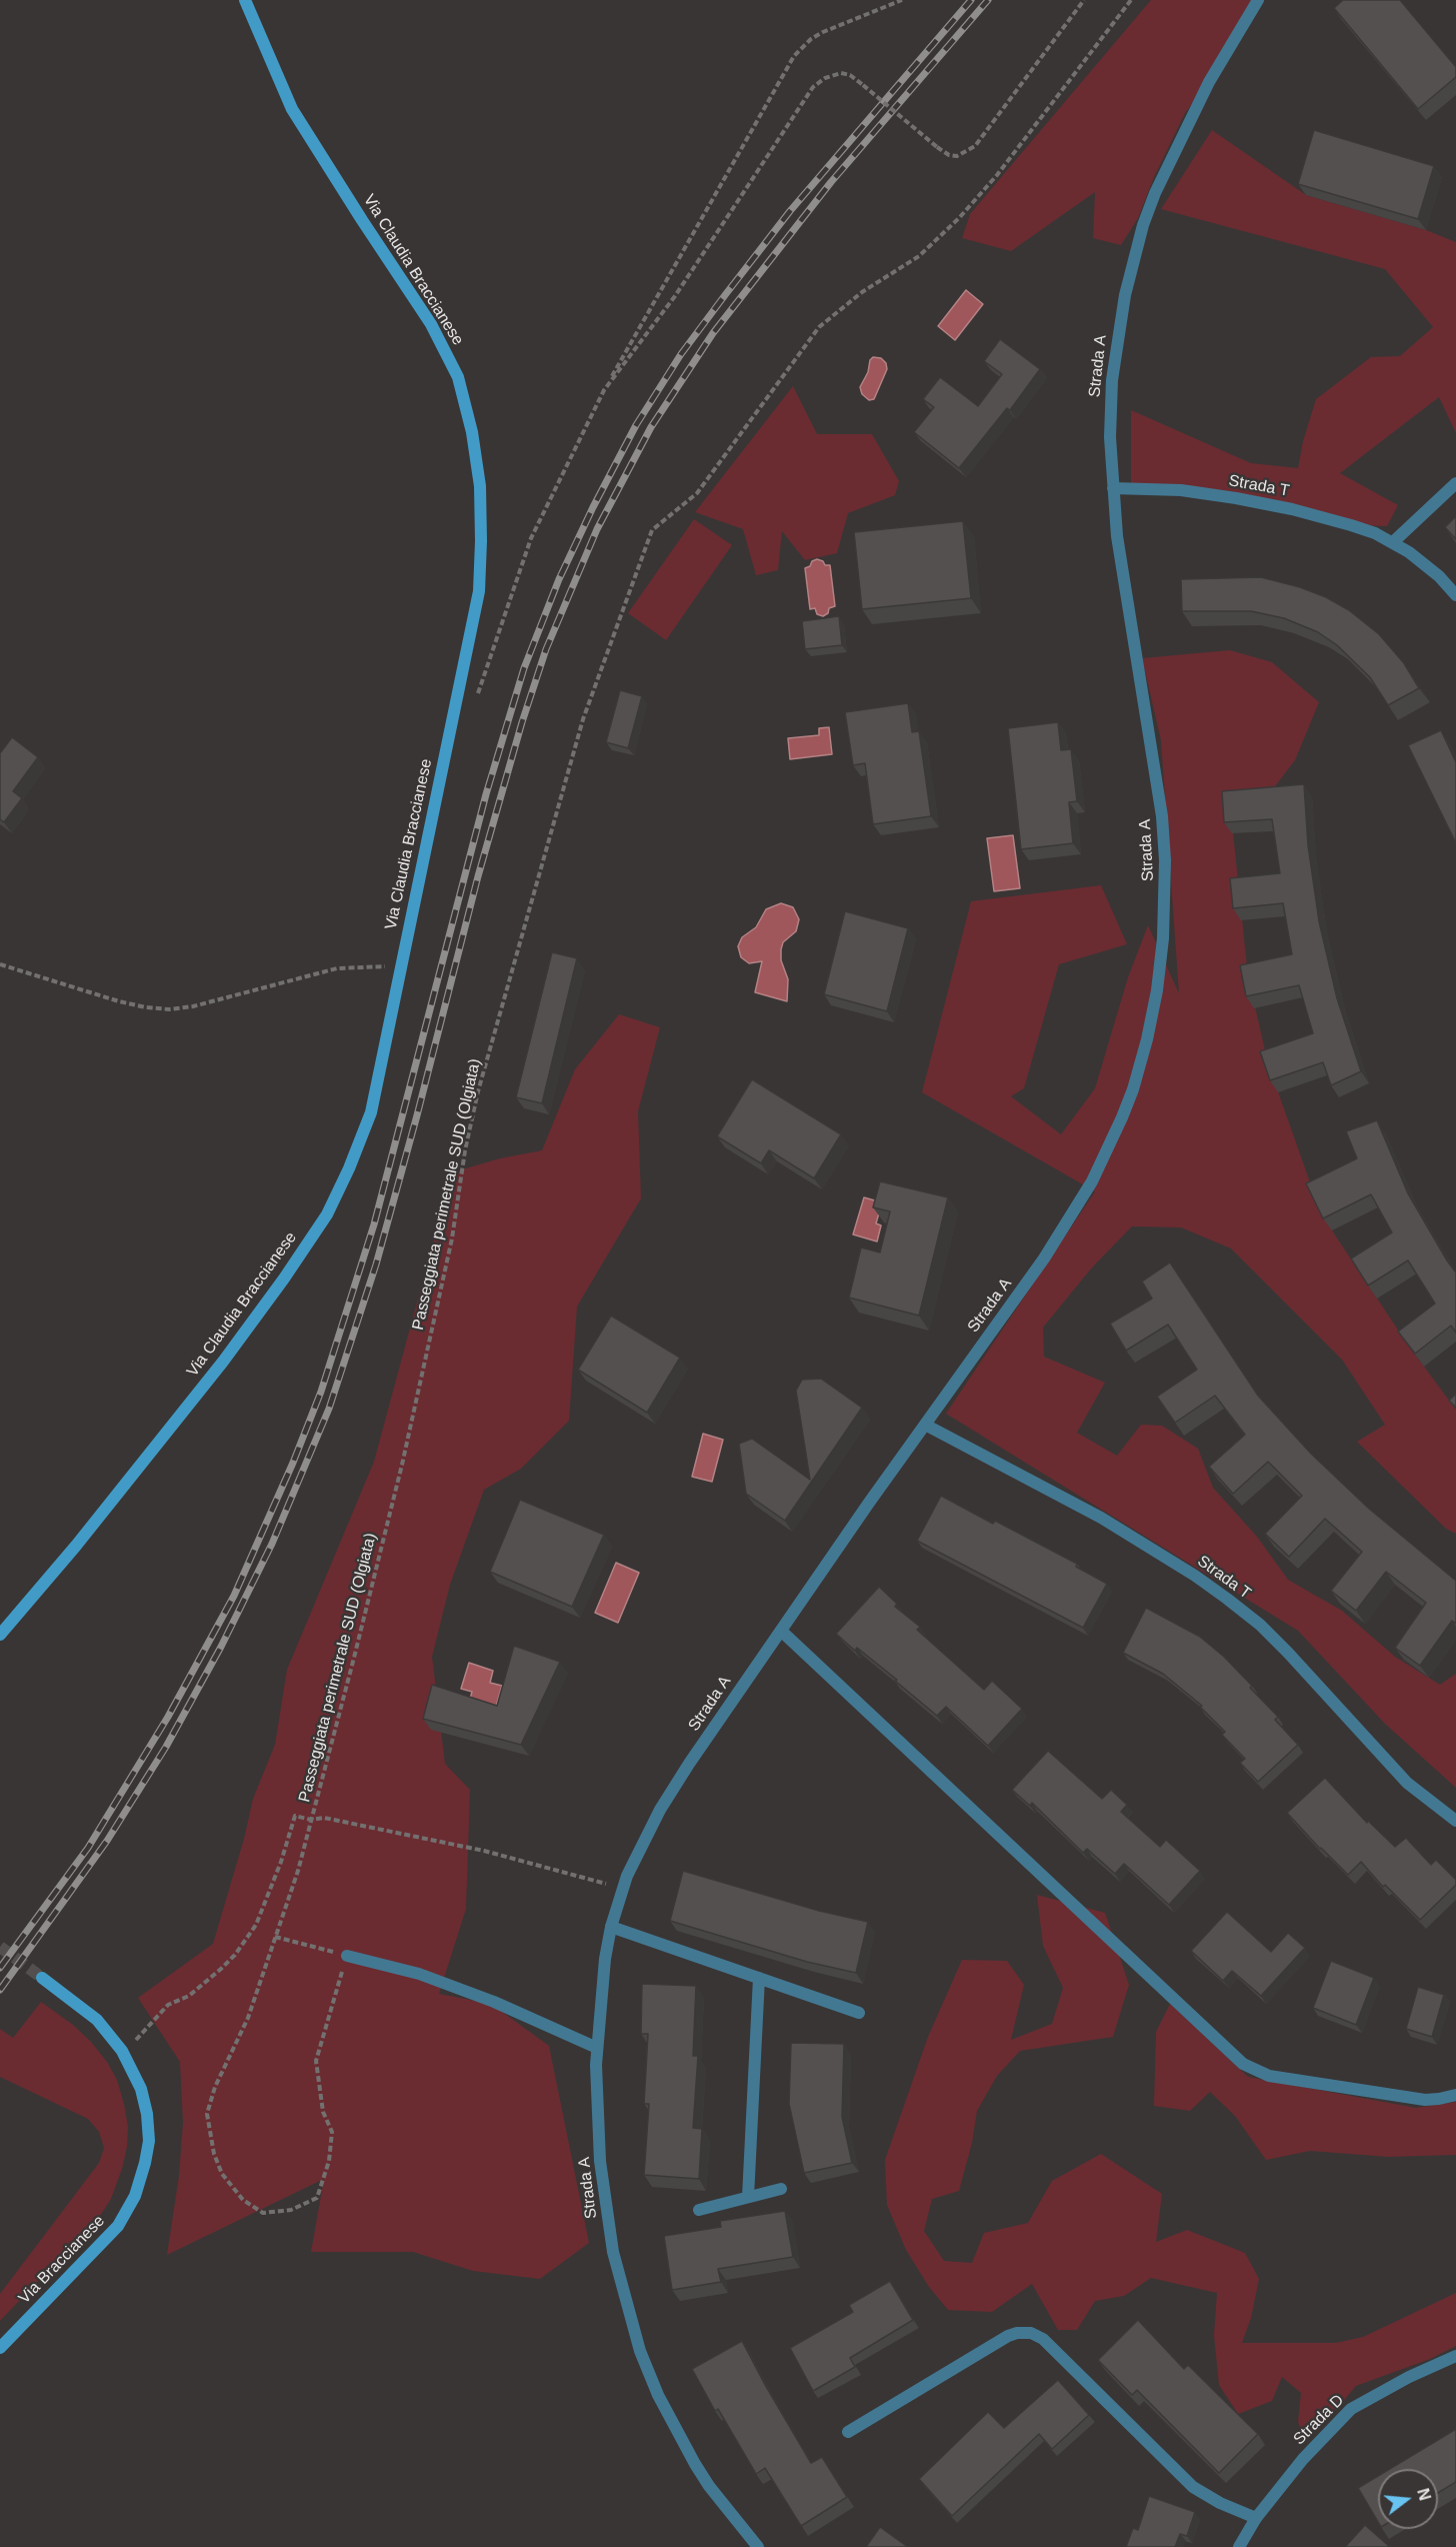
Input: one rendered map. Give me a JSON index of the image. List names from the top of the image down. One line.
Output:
{"streets":{"main road":["Via Claudia Braccianese","Via Braccianese"],"street":["Strada A","Strada T","Strada D"],"path":["Passeggiata perimetrale SUD (Olgiata)"]},"crossings":[["Strada A","Strada T"]],"north":"right"}
